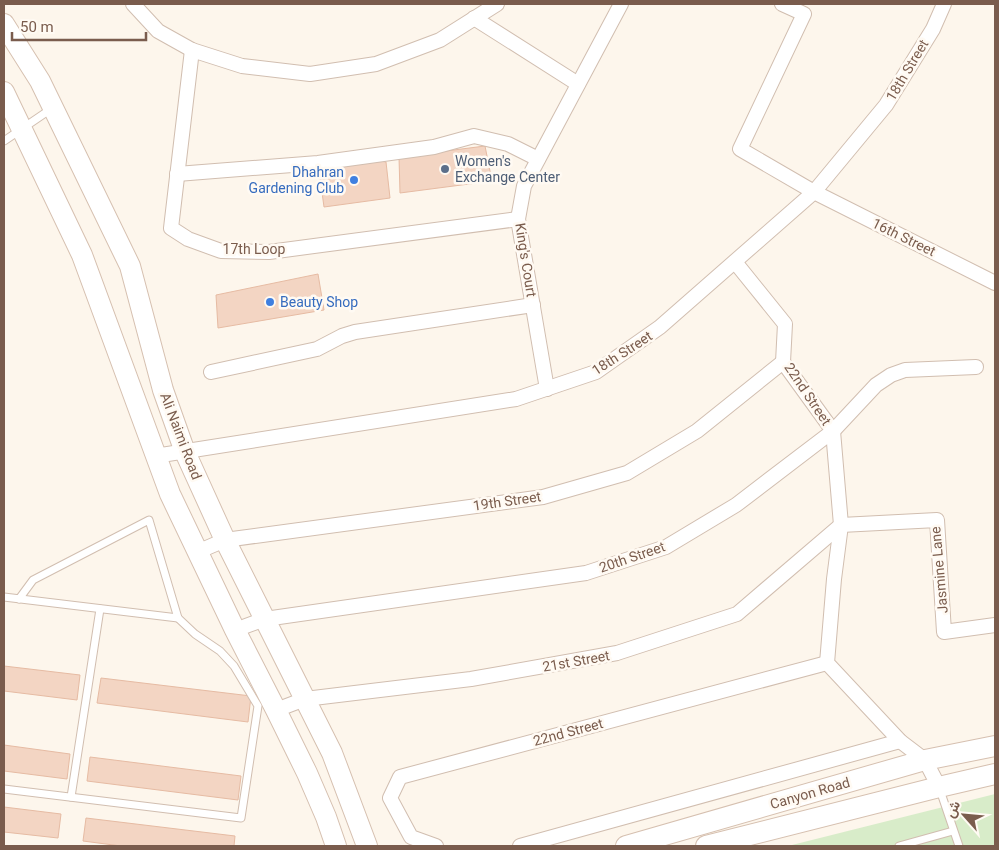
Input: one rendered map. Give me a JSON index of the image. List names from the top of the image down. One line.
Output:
{"streets":{"main road":["Ali Naimi Road","Canyon Road"],"street":["18th Street","16th Street","17th Loop","King's Court","22nd Street","19th Street","20th Street","Jasmine Lane","21st Street"]},"crossings":[["18th Street","16th Street"],["18th Street","King's Court"],["18th Street","22nd Street"],["18th Street","Ali Naimi Road"],["17th Loop","King's Court"],["22nd Street","19th Street"],["22nd Street","20th Street"],["22nd Street","Jasmine Lane"],["22nd Street","21st Street"],["Ali Naimi Road","19th Street"],["Ali Naimi Road","20th Street"],["Ali Naimi Road","21st Street"],["Jasmine Lane","21st Street"]],"places":["Women's Exchange Center","Dhahran Gardening Club","Beauty Shop"],"scale_bar":"50 m","north":"top left"}
